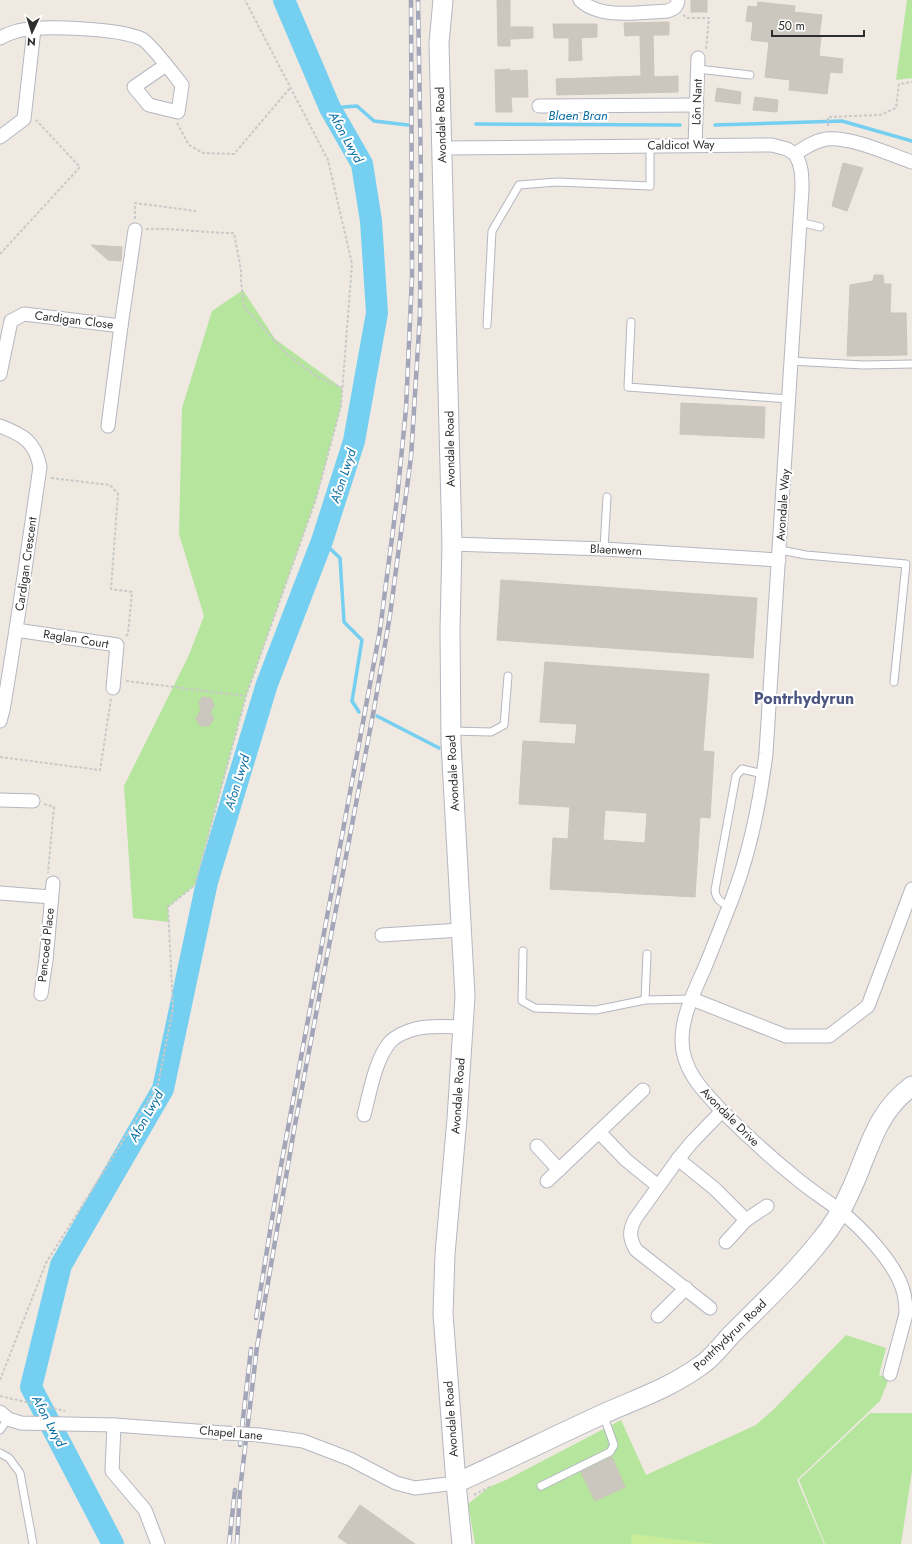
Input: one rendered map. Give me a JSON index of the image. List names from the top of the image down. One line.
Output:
{"streets":{"street":["Lôn Nant","Avondale Road","Caldicot Way","Cardigan Close","Avondale Way","Blaenwern","Cardigan Crescent","Raglan Court","Pencoed Place","Avondale Drive","Pontrhydyrun Road","Chapel Lane"]},"crossings":[["Lôn Nant","Caldicot Way"],["Avondale Road","Caldicot Way"],["Avondale Road","Blaenwern"],["Avondale Road","Pontrhydyrun Road"],["Avondale Road","Chapel Lane"],["Caldicot Way","Avondale Way"],["Avondale Way","Blaenwern"],["Avondale Way","Avondale Drive"],["Cardigan Crescent","Raglan Court"],["Avondale Drive","Pontrhydyrun Road"],["Pontrhydyrun Road","Chapel Lane"]],"districts":["Pontrhydyrun"],"water":["Blaen Bran","Afon Lwyd"],"scale_bar":"50 m","north":"bottom"}
